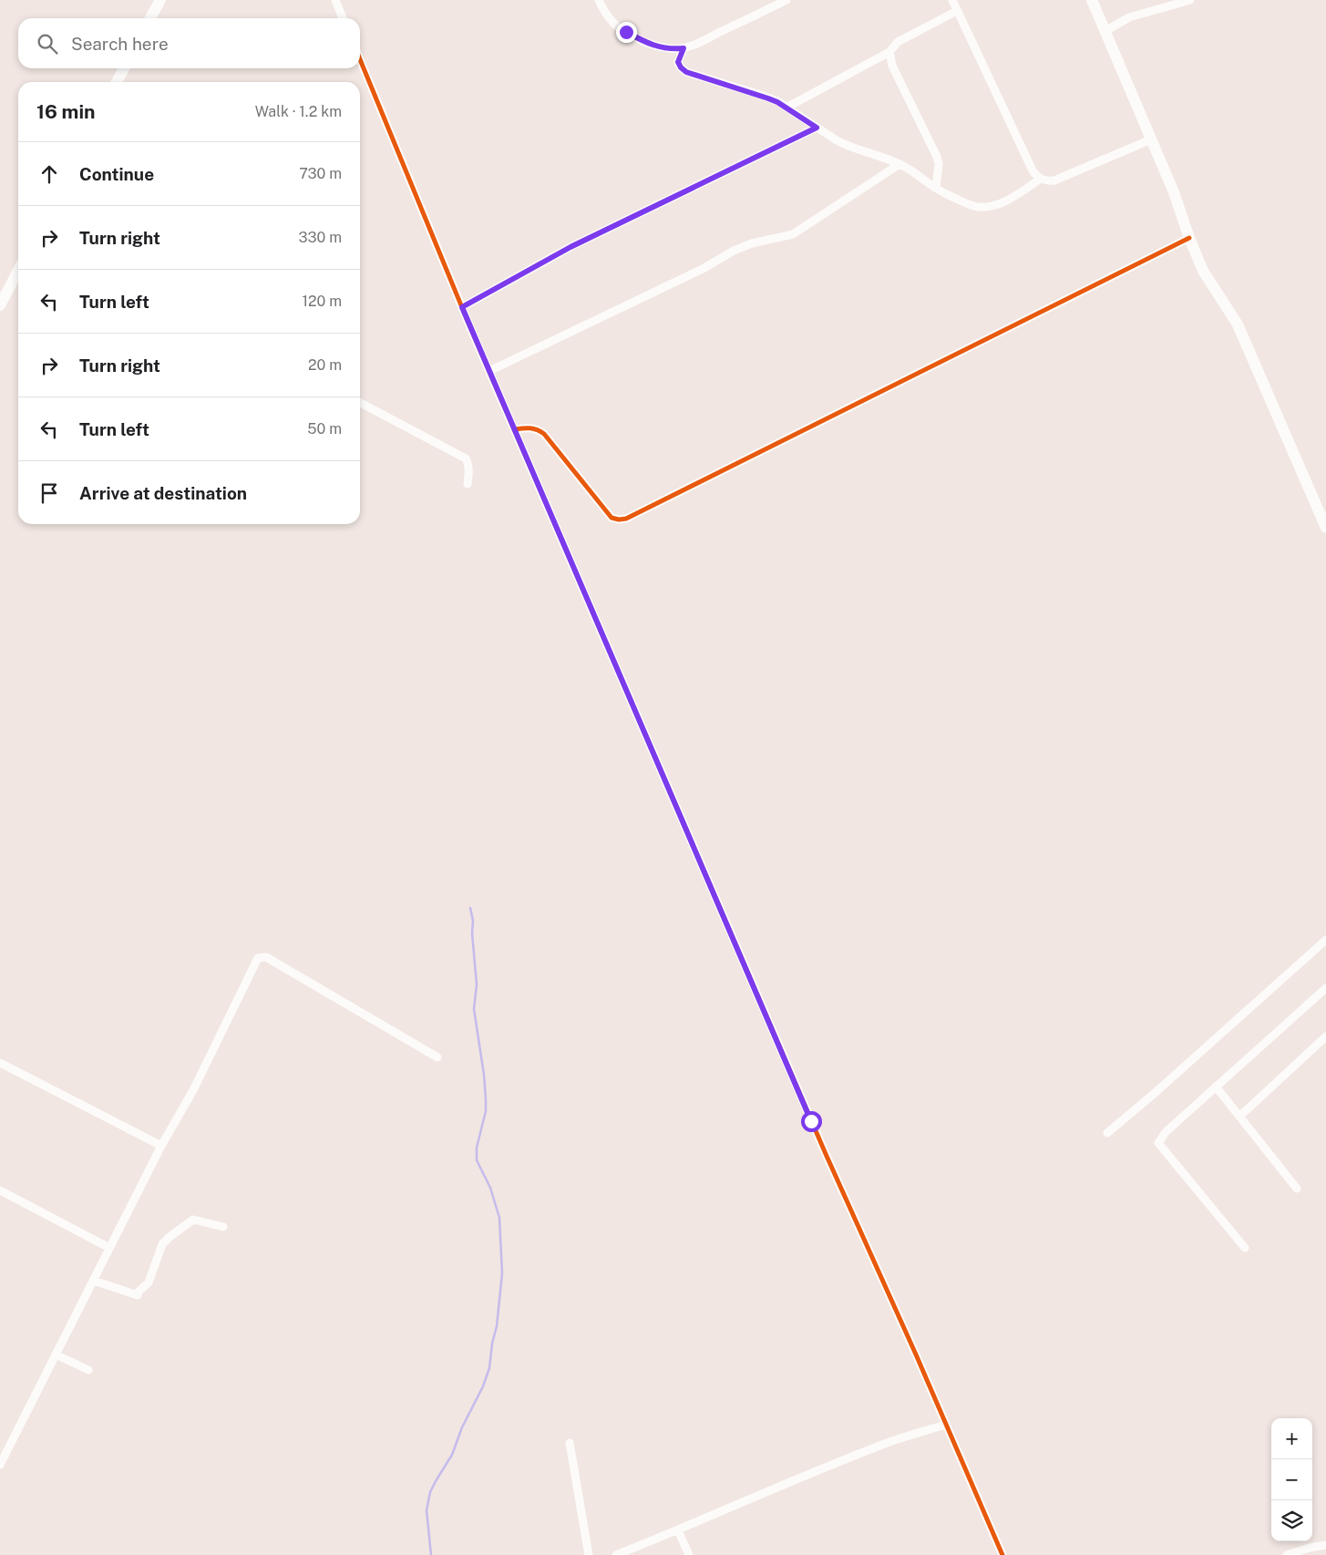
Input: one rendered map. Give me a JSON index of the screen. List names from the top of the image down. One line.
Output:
{"page":{"search":"Search here","heading":["16 min","Walk · 1.2 km"],"list":[["Continue","730 m"],["Turn right","330 m"],["Turn left","120 m"],["Turn right","20 m"],["Turn left","50 m"],"Arrive at destination"],"map_buttons":["+","−"]}}
